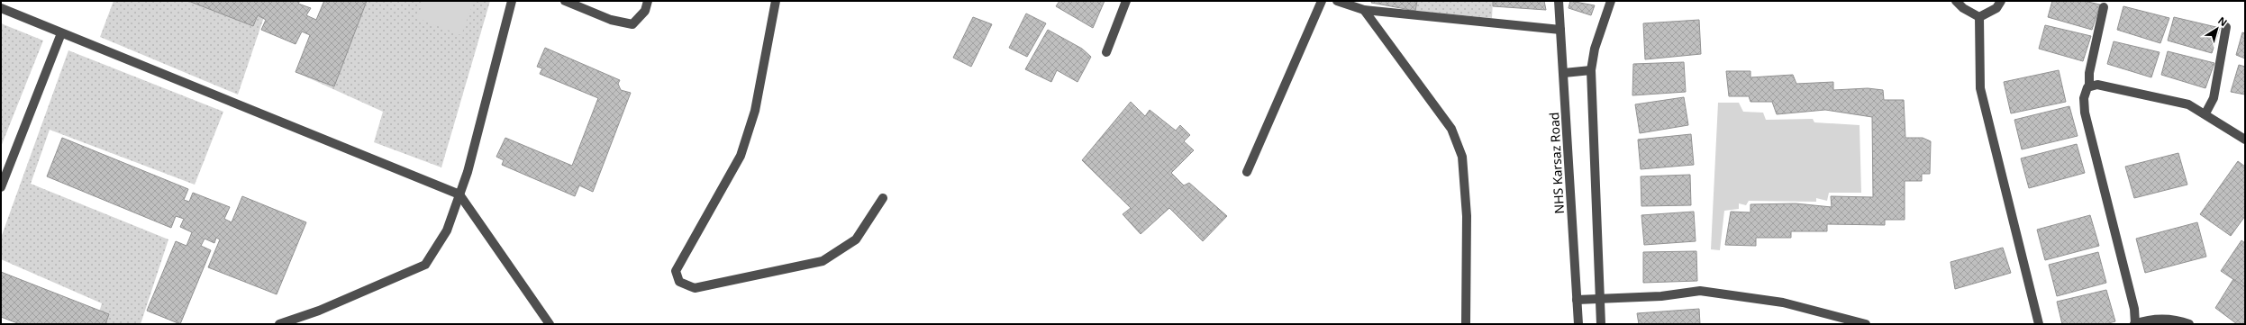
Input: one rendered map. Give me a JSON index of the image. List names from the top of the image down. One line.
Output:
{"streets":{"street":["NHS Karsaz Road"]},"north":"top right"}
